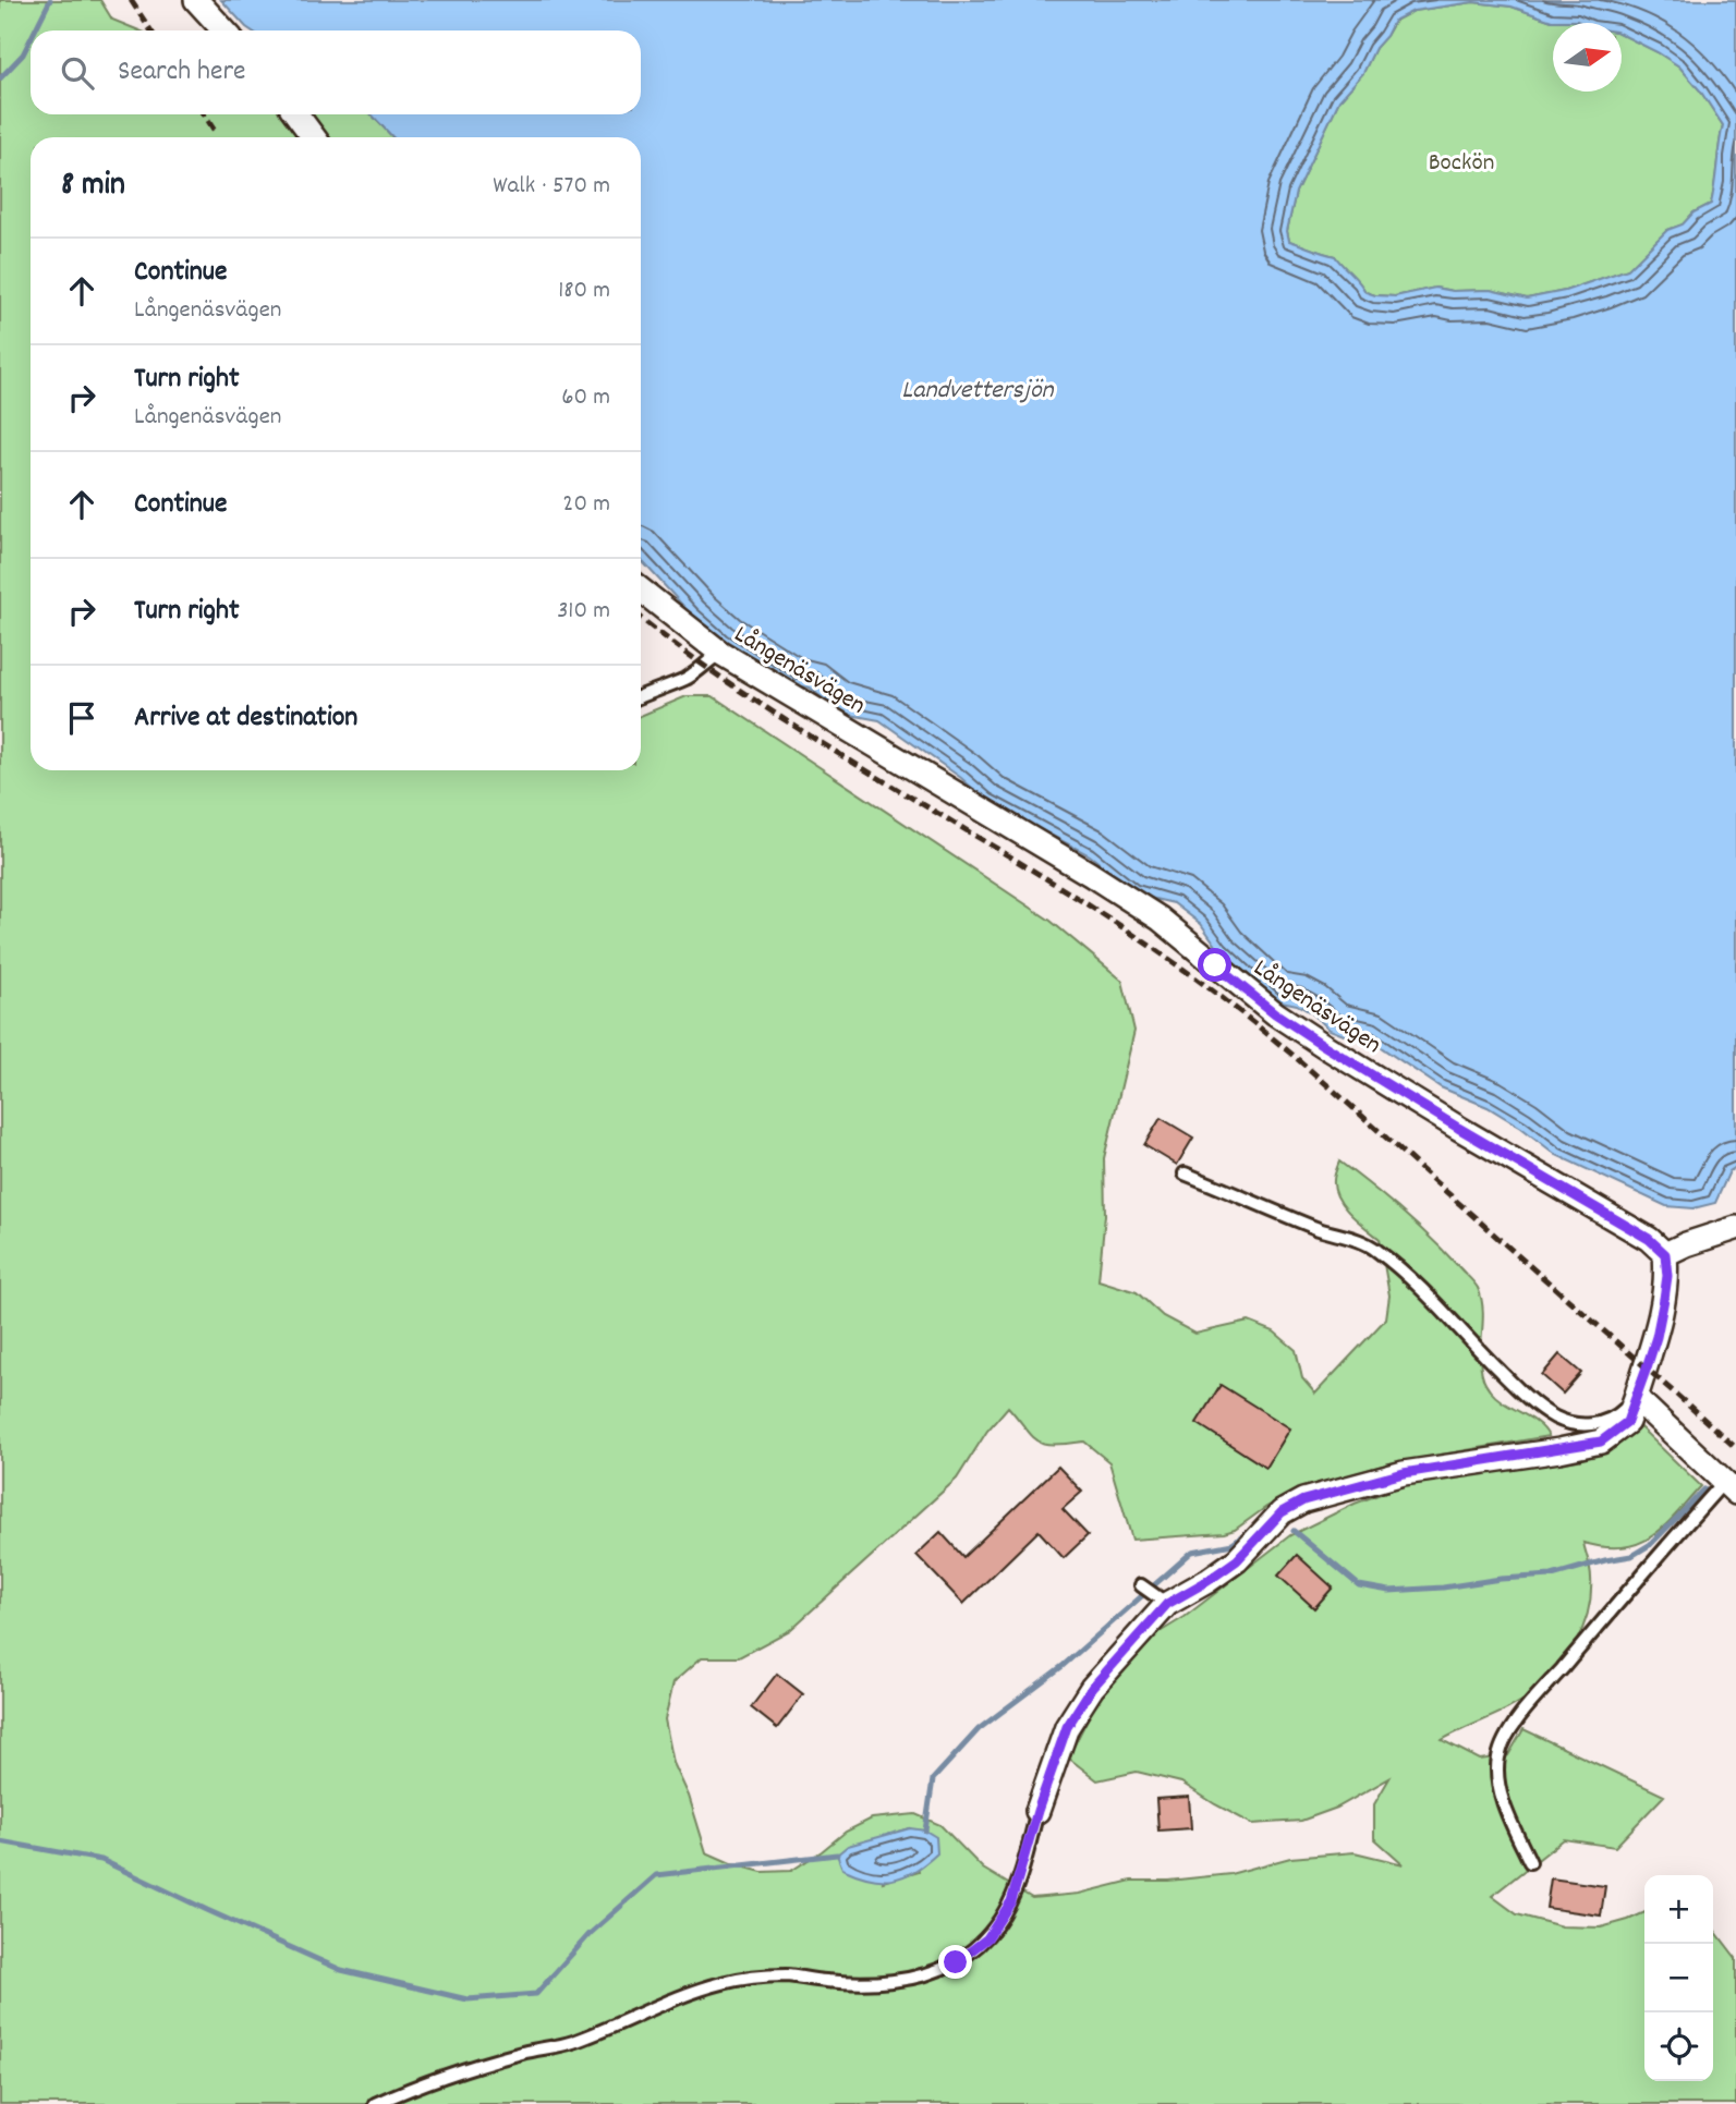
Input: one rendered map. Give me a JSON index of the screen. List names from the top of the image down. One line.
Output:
{"streets":{"street":["Långenäsvägen"]},"water":["Landvettersjön"],"parks":["Bockön"],"north":"right","page":{"search":"Search here","heading":["8 min","Walk · 570 m"],"list":[["Continue","Långenäsvägen","180 m"],["Turn right","Långenäsvägen","60 m"],["Continue","20 m"],["Turn right","310 m"],"Arrive at destination"],"map_buttons":["+","−"]}}
